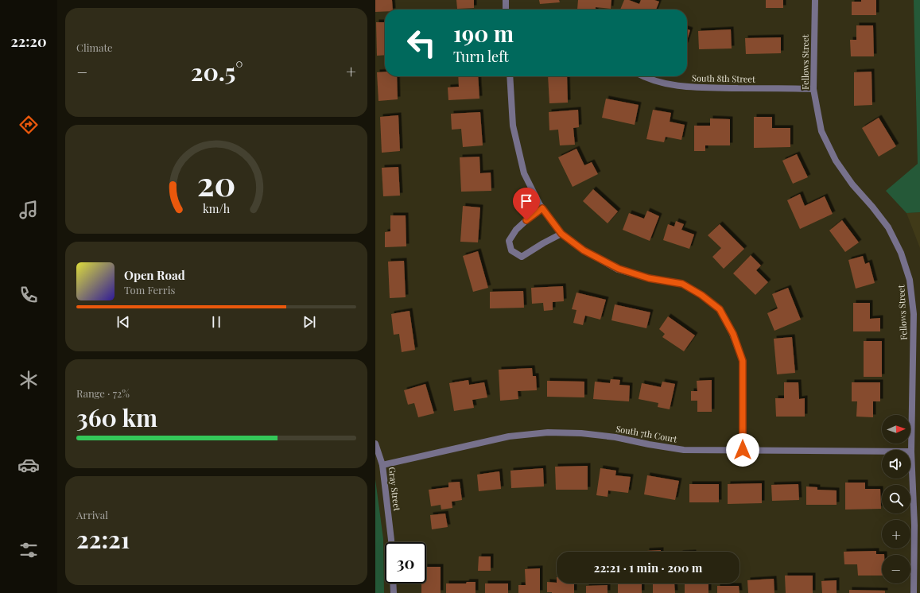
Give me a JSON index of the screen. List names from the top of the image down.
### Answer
{
  "streets": {
    "street": [
      "Fellows Street",
      "South 8th Street",
      "South 7th Court",
      "Gray Street"
    ]
  },
  "crossings": [
    ["Fellows Street", "South 8th Street"],
    ["Fellows Street", "South 7th Court"],
    ["South 7th Court", "Gray Street"]
  ],
  "north": "right",
  "page": {
    "tabs": "22:20",
    "tile": [
      "Climate",
      ["Range · 72%", "360 km"],
      ["Arrival", "22:21"]
    ],
    "turn": ["190 m", "Turn left"],
    "heat": ["−", "20.5°", "+"],
    "song": ["Open Road", "Tom Ferris"],
    "map_buttons": ["+", "−"],
    "limit": "30",
    "trip": "22:21 · 1 min · 200 m",
    "gauge": ["20", "km/h"]
  }
}
